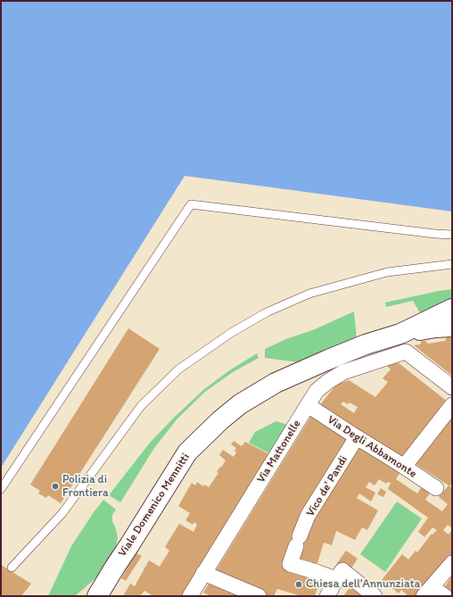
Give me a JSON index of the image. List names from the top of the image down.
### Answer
{
  "streets": {
    "street": [
      "Via Degli Abbamonte",
      "Via Mattonelle",
      "Vico de' Pandi",
      "Viale Domenico Mennitti"
    ]
  },
  "crossings": [
    ["Via Degli Abbamonte", "Via Mattonelle"],
    ["Via Degli Abbamonte", "Vico de' Pandi"],
    ["Via Mattonelle", "Viale Domenico Mennitti"]
  ],
  "places": ["Polizia di Frontiera", "Chiesa dell'Annunziata"]
}
